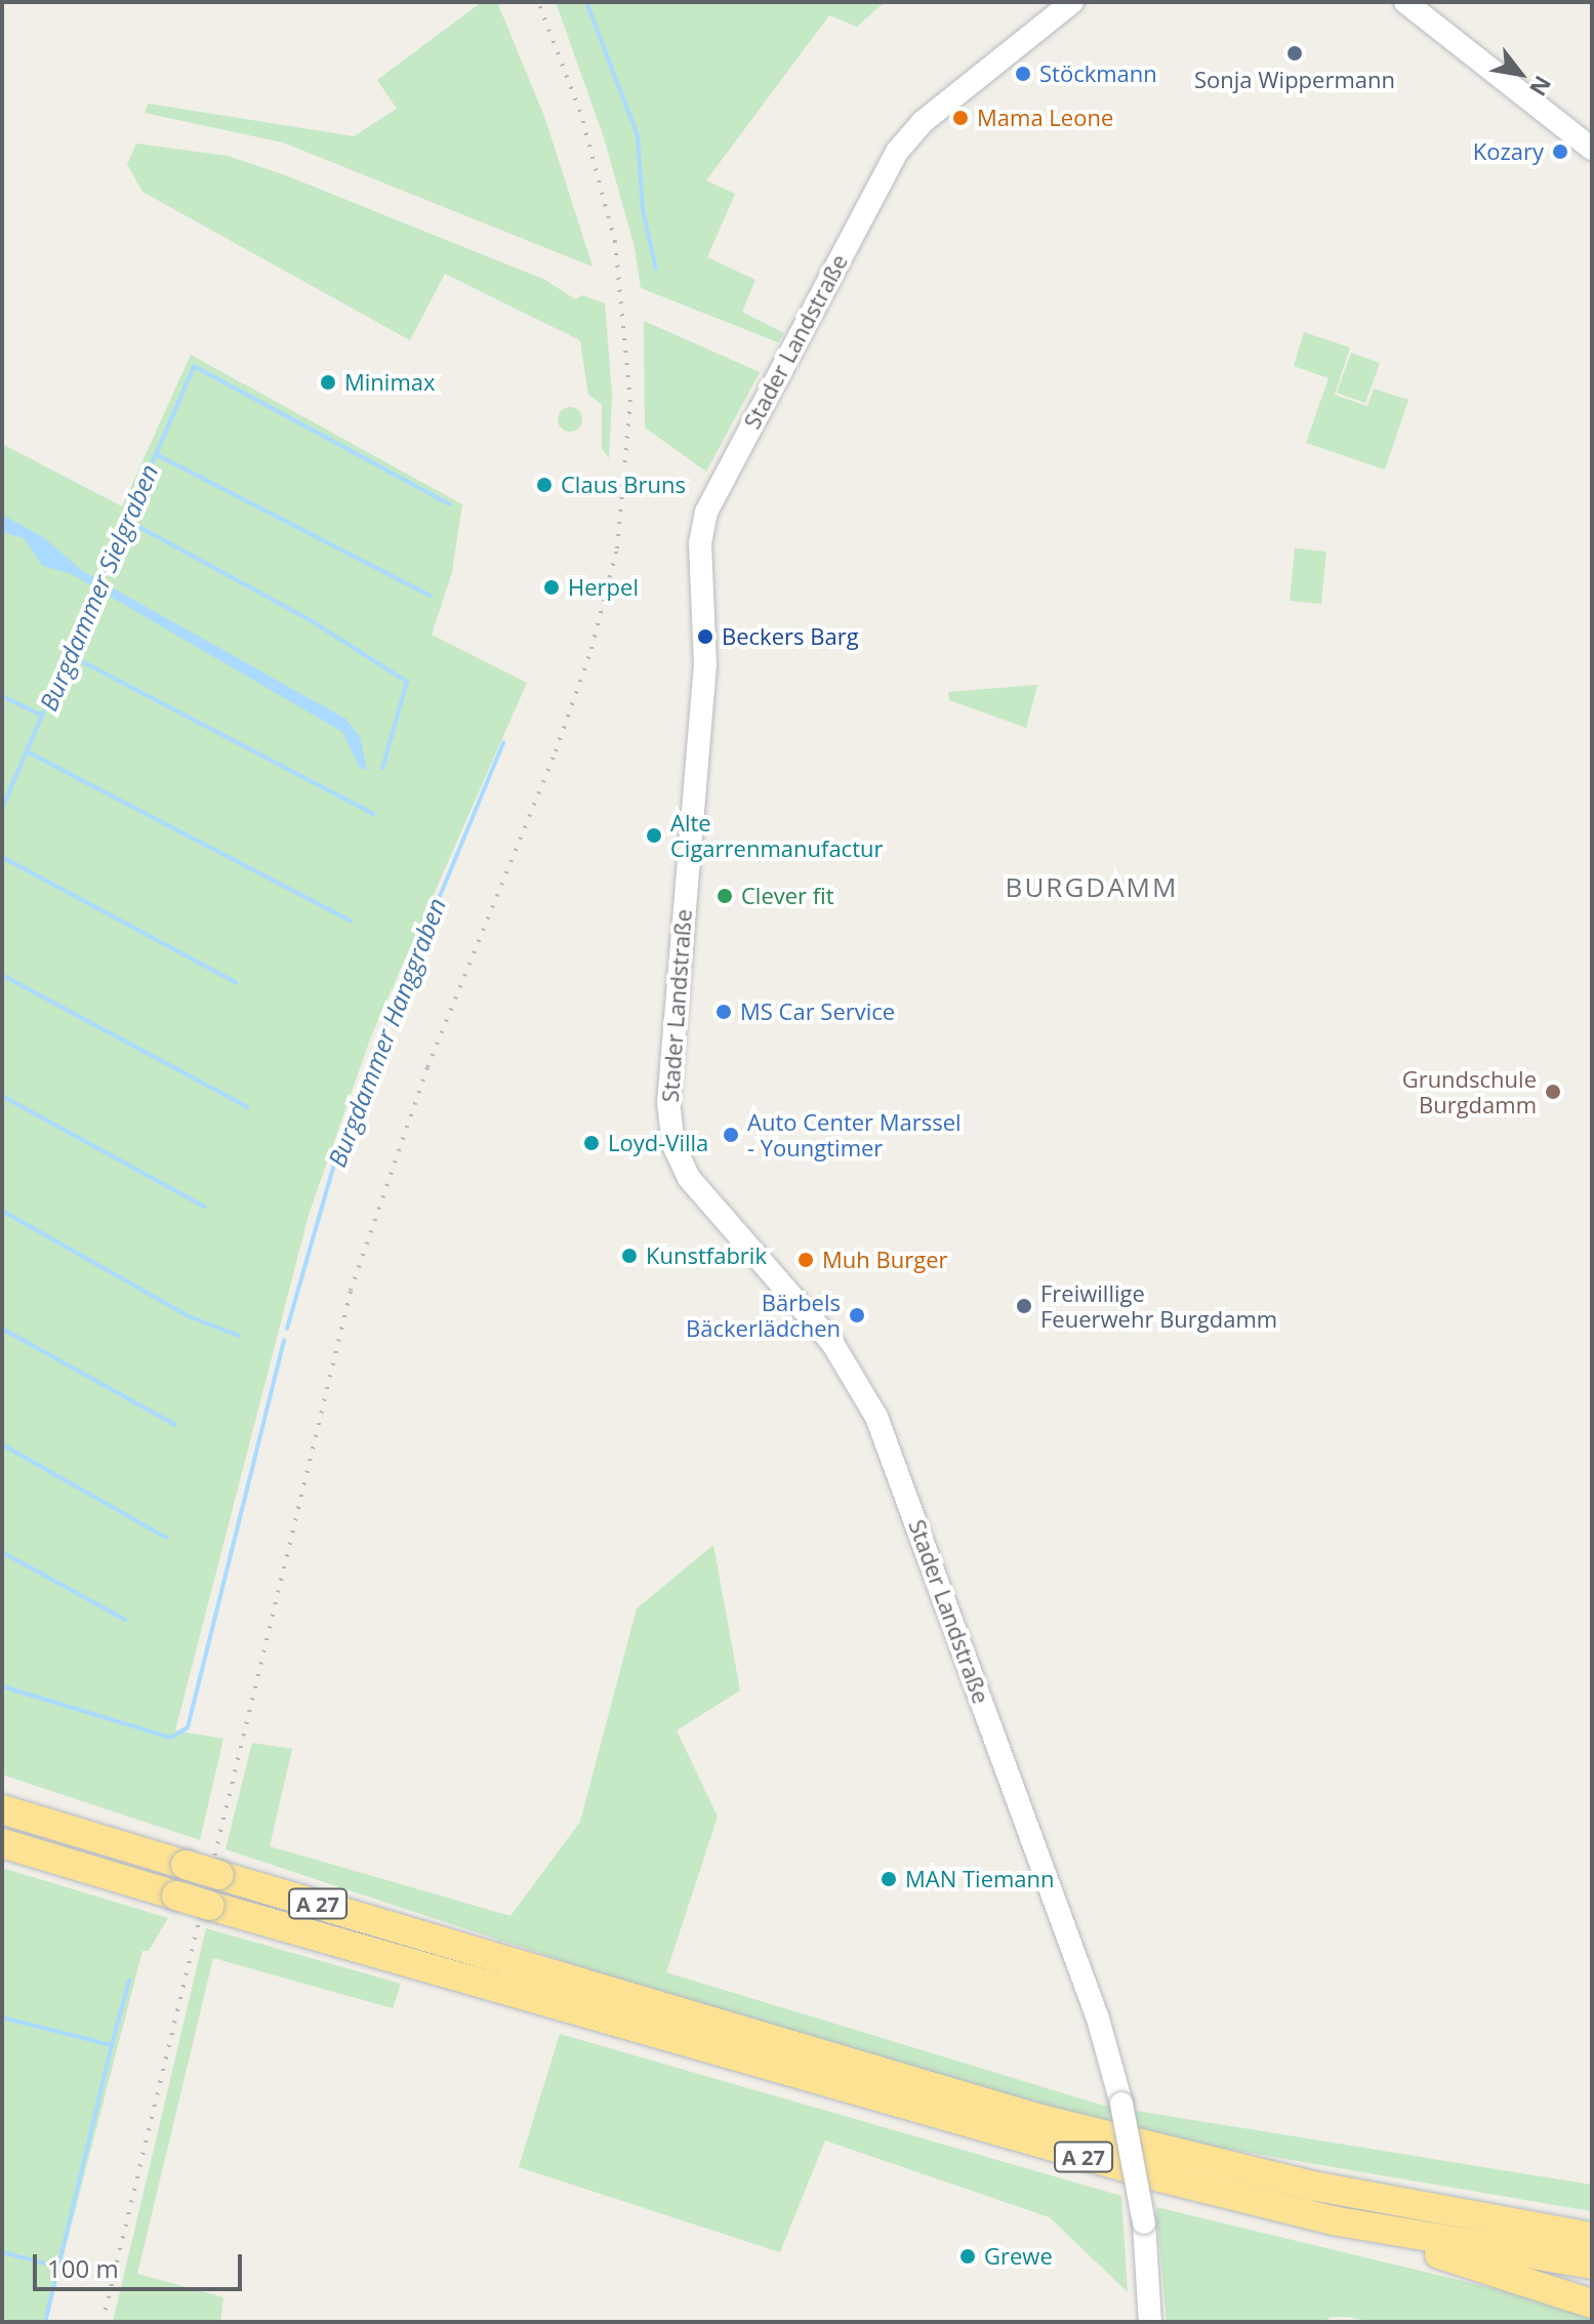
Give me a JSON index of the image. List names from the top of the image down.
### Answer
{
  "streets": {
    "highway": ["A 27"],
    "street": ["Stader Landstraße"]
  },
  "districts": ["BURGDAMM"],
  "water": ["Burgdammer Sielgraben", "Burgdammer Hanggraben"],
  "places": [
    "Sonja Wippermann",
    "Stöckmann",
    "Mama Leone",
    "Kozary",
    "Minimax",
    "Claus Bruns",
    "Herpel",
    "Beckers Barg",
    "Alte Cigarrenmanufactur",
    "Clever fit",
    "MS Car Service",
    "Grundschule Burgdamm",
    "Auto Center Marssel - Youngtimer",
    "Loyd-Villa",
    "Kunstfabrik",
    "Muh Burger",
    "Freiwillige Feuerwehr Burgdamm",
    "Bärbels Bäckerlädchen",
    "MAN Tiemann",
    "Grewe"
  ],
  "scale_bar": "100 m",
  "north": "bottom right"
}
